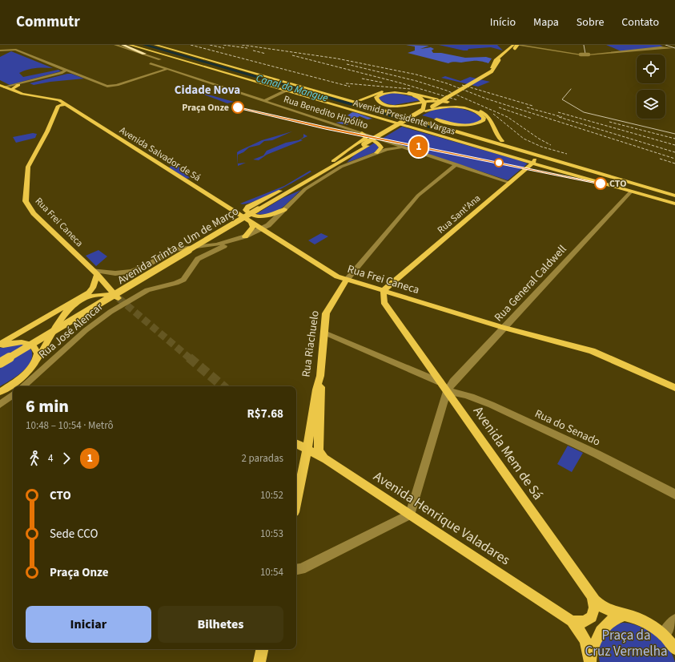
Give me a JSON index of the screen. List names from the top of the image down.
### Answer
{
  "streets": {
    "main road": [
      "Avenida Presidente Vargas",
      "Avenida Salvador de Sá",
      "Rua Sant'Ana",
      "Rua Frei Caneca",
      "Avenida Trinta e Um de Março",
      "Rua Riachuelo",
      "Avenida Mem de Sá",
      "Avenida Henrique Valadares"
    ],
    "street": [
      "Rua Benedito Hipólito",
      "Rua General Caldwell",
      "Rua José Alencar",
      "Rua do Senado"
    ]
  },
  "crossings": [
    ["Rua Benedito Hipólito", "Rua Sant'Ana"],
    ["Avenida Presidente Vargas", "Rua Sant'Ana"],
    ["Avenida Presidente Vargas", "Rua General Caldwell"],
    ["Avenida Salvador de Sá", "Rua Frei Caneca"],
    ["Rua Sant'Ana", "Rua Frei Caneca"],
    ["Rua Sant'Ana", "Avenida Mem de Sá"],
    ["Rua Frei Caneca", "Rua General Caldwell"],
    ["Rua Frei Caneca", "Rua Riachuelo"],
    ["Rua Frei Caneca", "Avenida Mem de Sá"],
    ["Rua General Caldwell", "Rua do Senado"],
    ["Rua General Caldwell", "Avenida Mem de Sá"],
    ["Rua General Caldwell", "Avenida Henrique Valadares"],
    ["Rua Riachuelo", "Rua do Senado"],
    ["Rua Riachuelo", "Avenida Henrique Valadares"],
    ["Rua do Senado", "Avenida Mem de Sá"]
  ],
  "districts": ["Cidade Nova"],
  "water": ["Canal do Mangue"],
  "parks": ["Praça da Cruz Vermelha"],
  "places": ["Praça Onze", "CTO"],
  "lines": ["metro line 1"],
  "page": {
    "header": "Commutr",
    "nav": [
      "Início",
      "Mapa",
      "Sobre",
      "Contato"
    ],
    "on_map": "1",
    "heading": ["6 min", "10:48 – 10:54 · Metrô", "R$7.68"],
    "legs": ["4", "1", "2 paradas"],
    "list": [
      {
        "name": "CTO",
        "value": "10:52"
      },
      {
        "name": "Sede CCO",
        "value": "10:53"
      },
      {
        "name": "Praça Onze",
        "value": "10:54"
      }
    ],
    "buttons": ["Iniciar", "Bilhetes"]
  }
}
